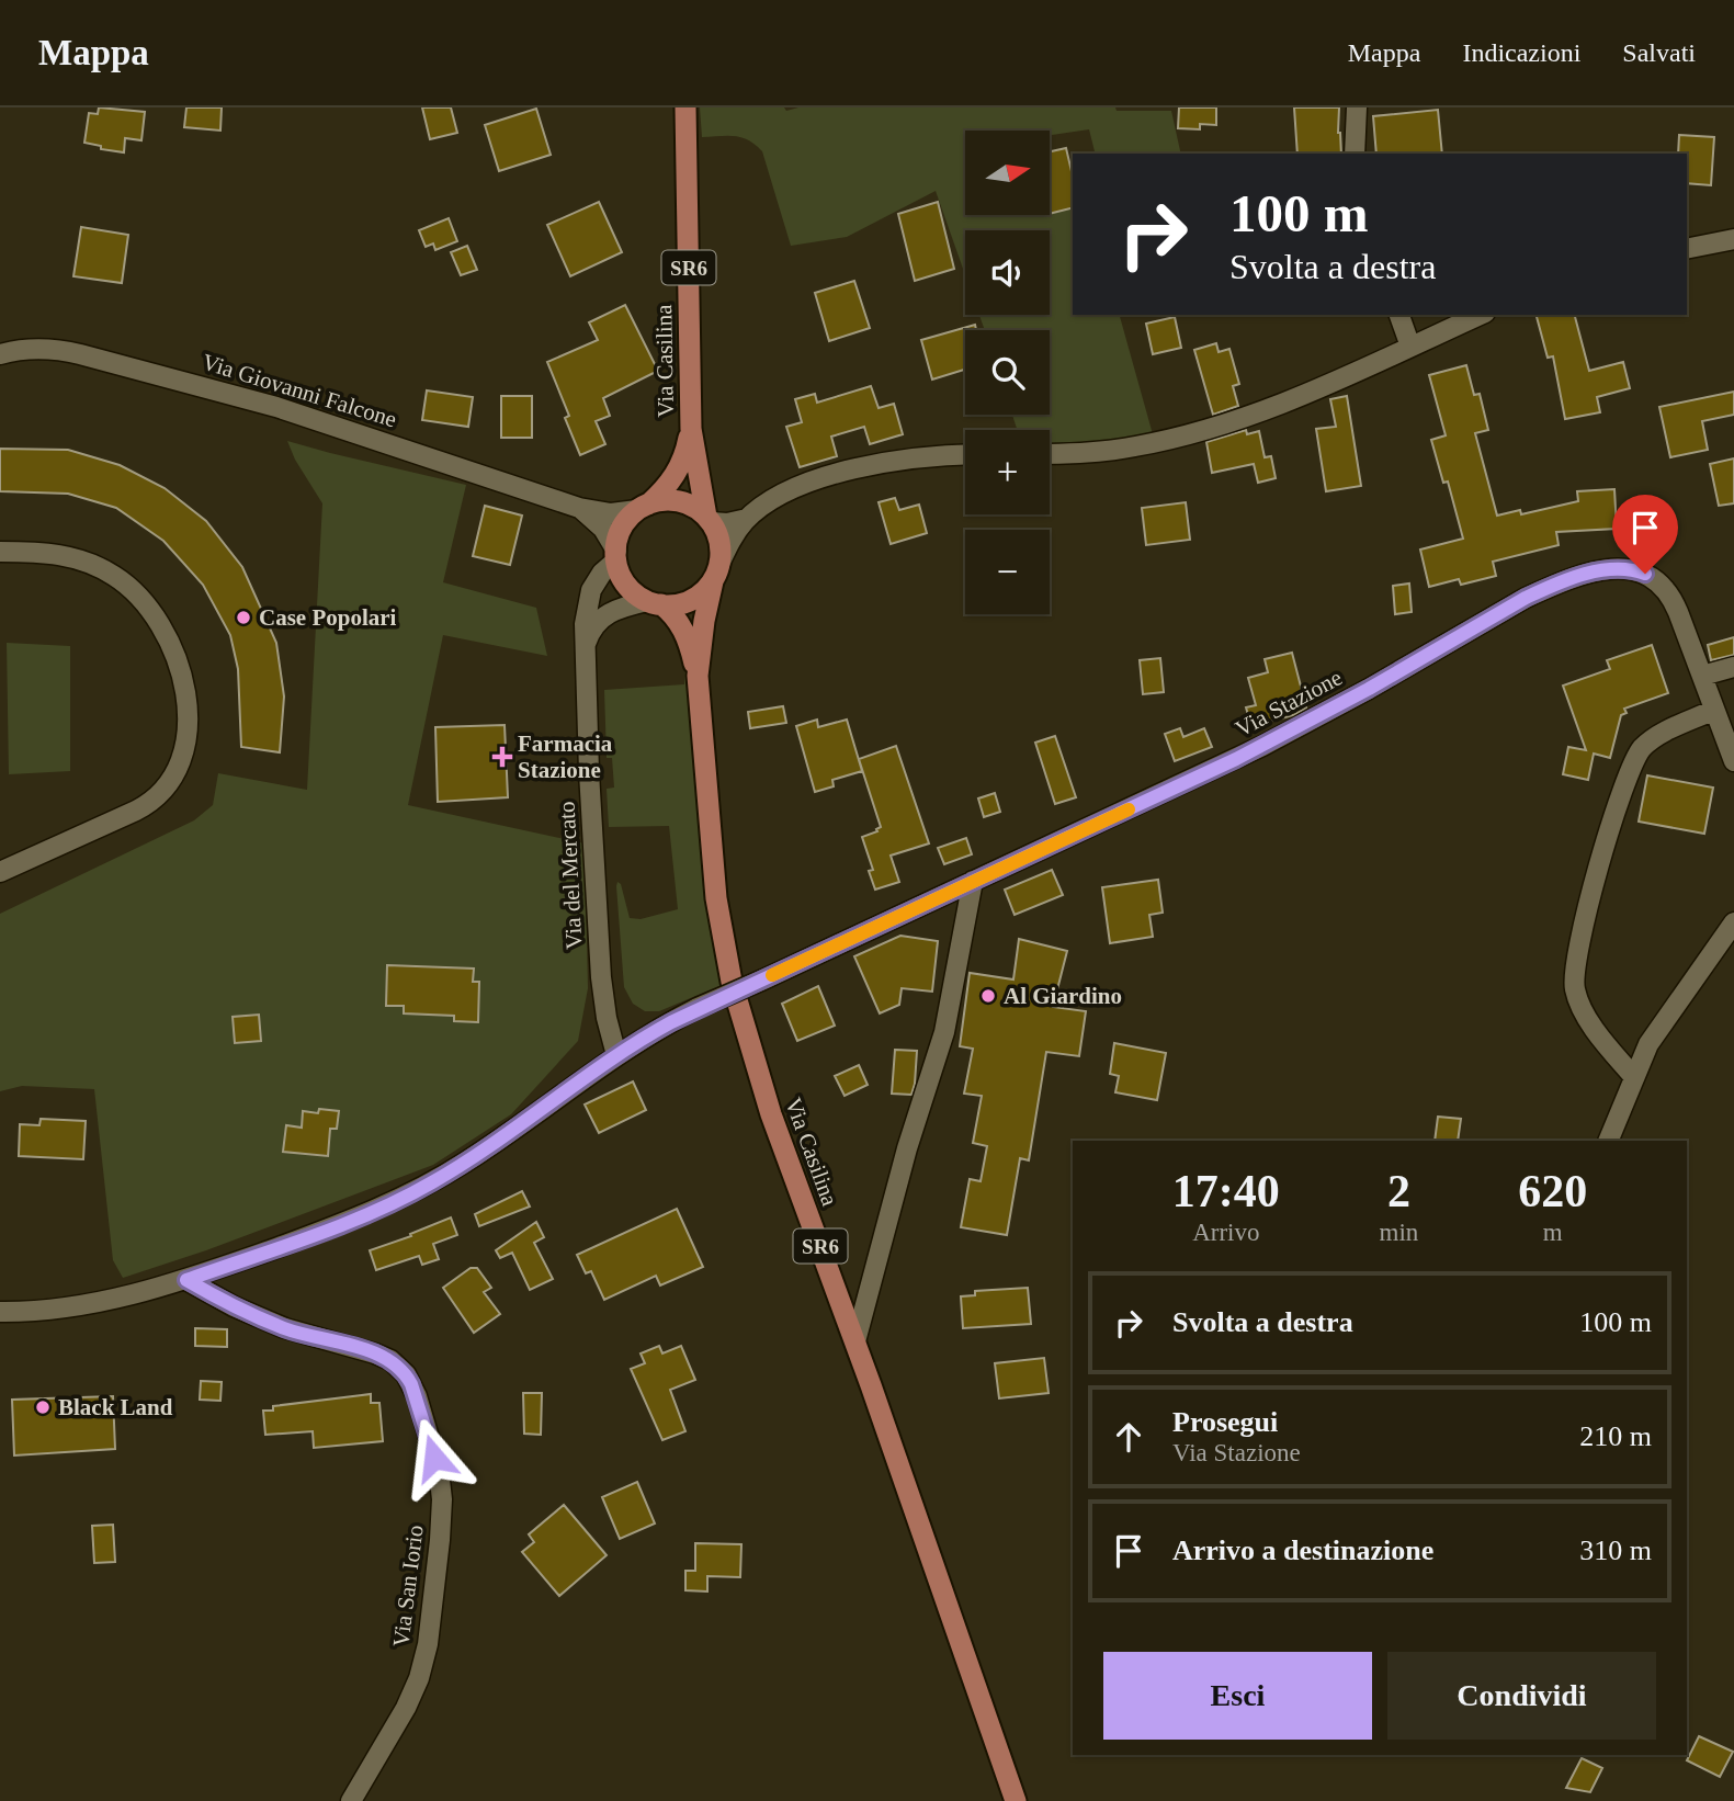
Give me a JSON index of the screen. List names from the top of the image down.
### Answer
{
  "streets": {
    "main road": ["SR6", "Via Casilina"],
    "street": [
      "Via Giovanni Falcone",
      "Via Stazione",
      "Via del Mercato",
      "Via San Iorio"
    ]
  },
  "crossings": [
    ["Via Casilina", "Via Giovanni Falcone"],
    ["Via Casilina", "Via del Mercato"],
    ["Via Giovanni Falcone", "Via del Mercato"],
    ["Via Stazione", "Via del Mercato"],
    ["Via Stazione", "Via San Iorio"]
  ],
  "places": {
    "other": ["Case Popolari", "Al Giardino", "Black Land"],
    "health": ["Farmacia Stazione"]
  },
  "north": "right",
  "page": {
    "header": "Mappa",
    "nav": ["Mappa", "Indicazioni", "Salvati"],
    "map_buttons": ["+", "−"],
    "turn": ["100 m", "Svolta a destra"],
    "eta": [
      "17:40",
      "Arrivo",
      "2",
      "min",
      "620",
      "m"
    ],
    "list": [
      {
        "name": "Svolta a destra",
        "value": "100 m"
      },
      {
        "name": "Prosegui",
        "note": "Via Stazione",
        "value": "210 m"
      },
      {
        "name": "Arrivo a destinazione",
        "value": "310 m"
      }
    ],
    "buttons": ["Esci", "Condividi"]
  }
}
